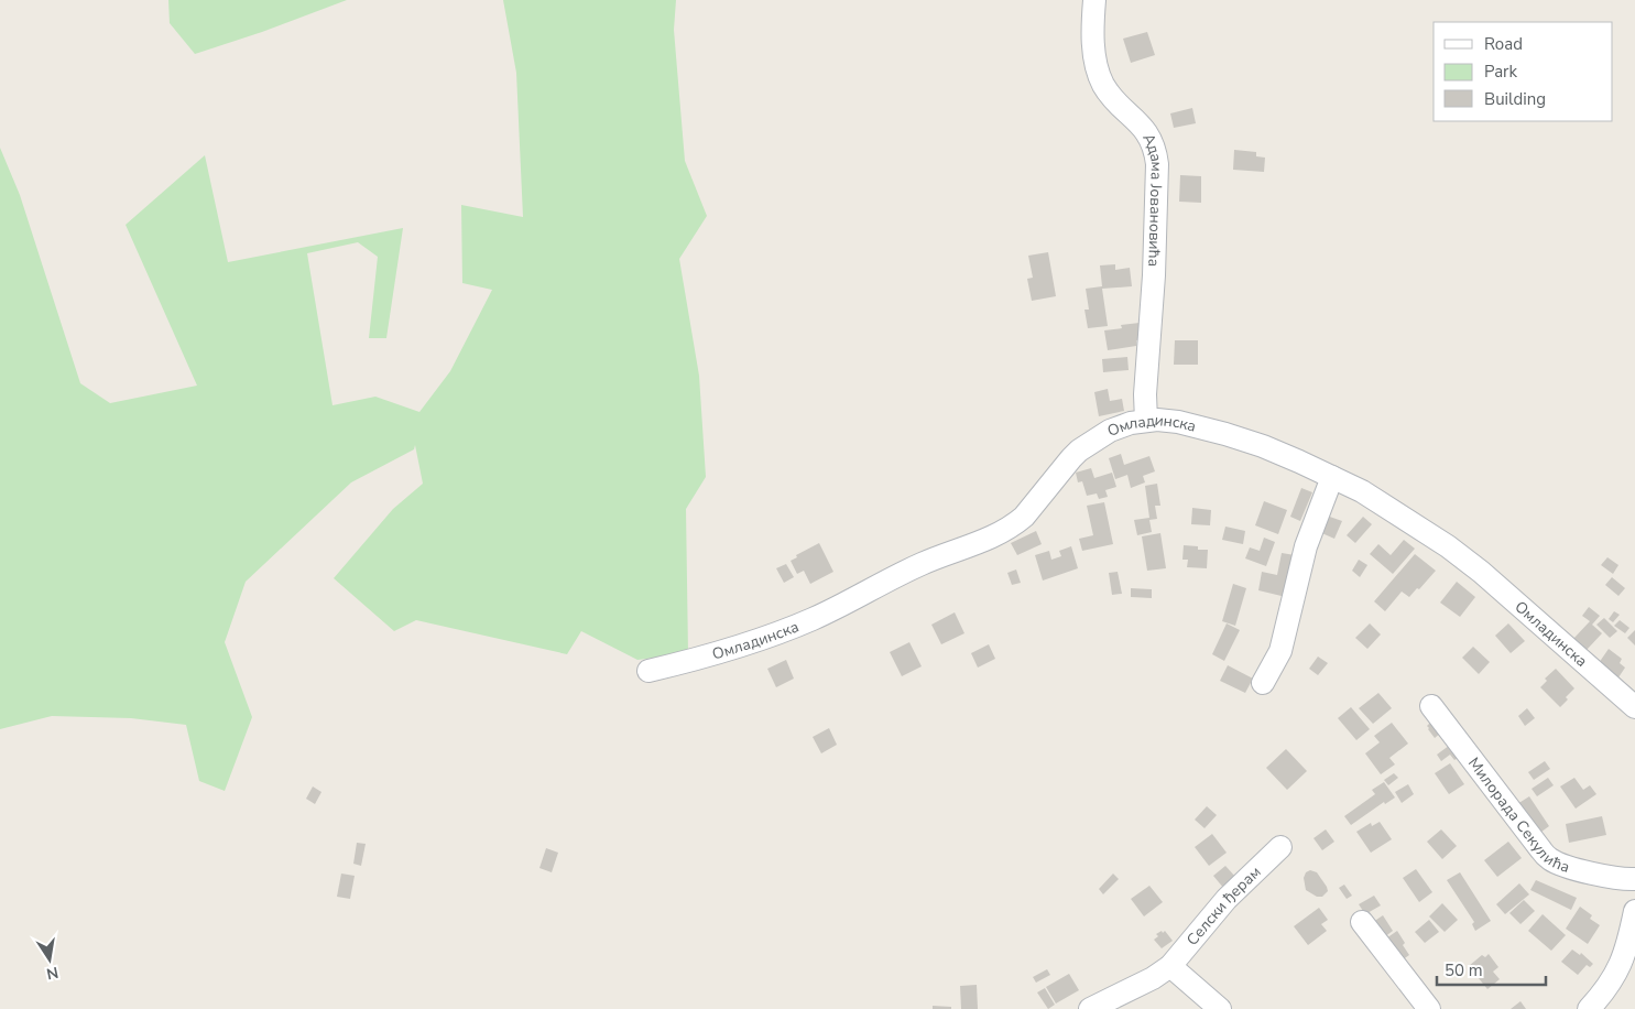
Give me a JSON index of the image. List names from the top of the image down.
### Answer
{
  "streets": {
    "street": [
      "Адама Јовановића",
      "Омладинска",
      "Милорада Секулића",
      "Селски ђерам"
    ]
  },
  "crossings": [
    ["Адама Јовановића", "Омладинска"]
  ],
  "legend": ["Road", "Park", "Building"],
  "scale_bar": "50 m",
  "north": "bottom"
}
